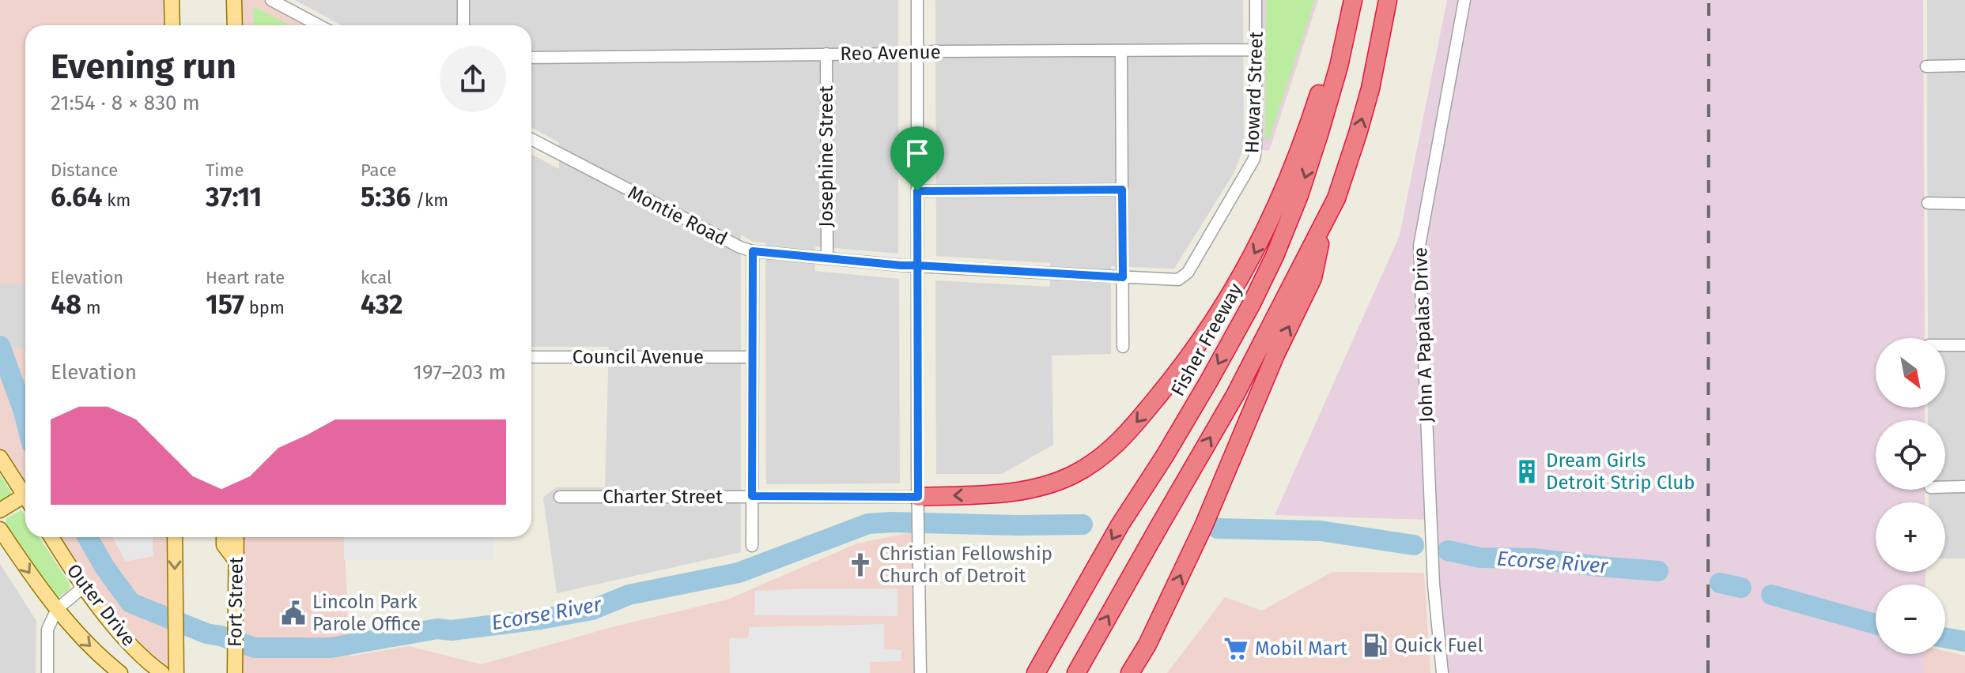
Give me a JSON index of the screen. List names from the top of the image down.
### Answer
{
  "streets": {
    "highway": ["Fisher Freeway"],
    "main road": ["Fort Street", "Outer Drive"],
    "street": [
      "Reo Avenue",
      "Howard Street",
      "Josephine Street",
      "Montie Road",
      "John A Papalas Drive",
      "Council Avenue",
      "Charter Street"
    ]
  },
  "crossings": [
    ["Reo Avenue", "Howard Street"],
    ["Reo Avenue", "Josephine Street"],
    ["Howard Street", "Montie Road"],
    ["Josephine Street", "Montie Road"]
  ],
  "water": ["Ecorse River"],
  "places": {
    "building": ["Dream Girls Detroit Strip Club"],
    "church": ["Christian Fellowship Church of Detroit"],
    "public building": ["Lincoln Park Parole Office"],
    "fuel station": ["Quick Fuel"],
    "supermarket": ["Mobil Mart"]
  },
  "north": "bottom right",
  "page": {
    "heading": ["Evening run", "21:54 · 8 × 830 m"],
    "stats": [
      ["Distance", "6.64 km"],
      ["Time", "37:11"],
      ["Pace", "5:36 /km"],
      ["Elevation", "48 m"],
      ["Heart rate", "157 bpm"],
      ["kcal", "432"]
    ],
    "map_buttons": ["+", "−"],
    "chart": ["Elevation", "197–203 m"]
  }
}
